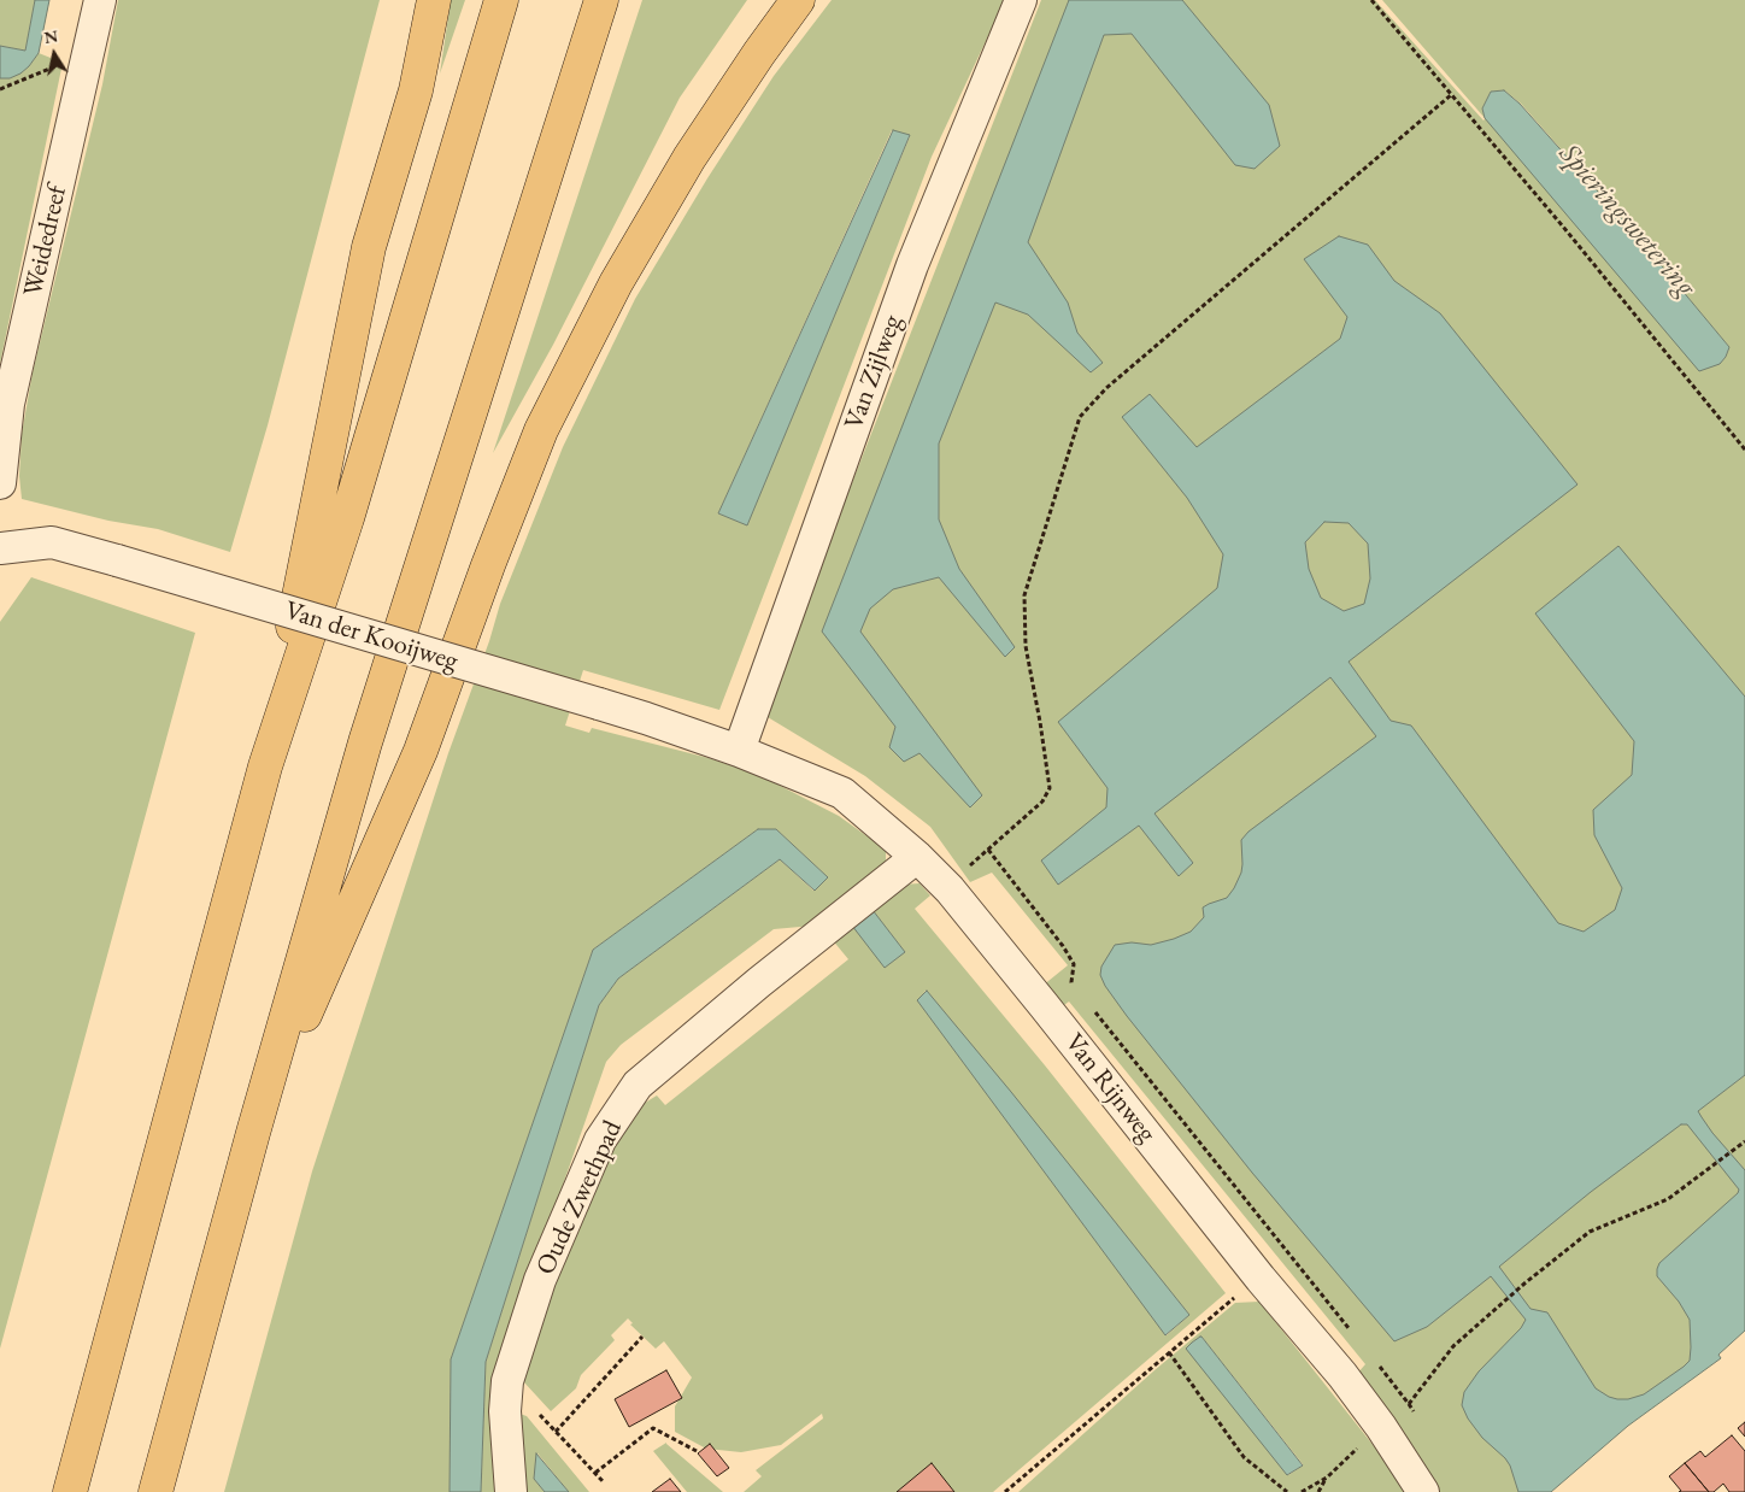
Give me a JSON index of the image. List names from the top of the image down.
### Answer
{
  "streets": {
    "street": [
      "Weidedreef",
      "Van Zijlweg",
      "Van der Kooijweg",
      "Van Rijnweg",
      "Oude Zwethpad"
    ]
  },
  "crossings": [
    ["Van Zijlweg", "Van der Kooijweg"],
    ["Van Zijlweg", "Van Rijnweg"],
    ["Van der Kooijweg", "Van Rijnweg"],
    ["Van Rijnweg", "Oude Zwethpad"]
  ],
  "water": ["Spieringswetering"],
  "north": "top"
}
